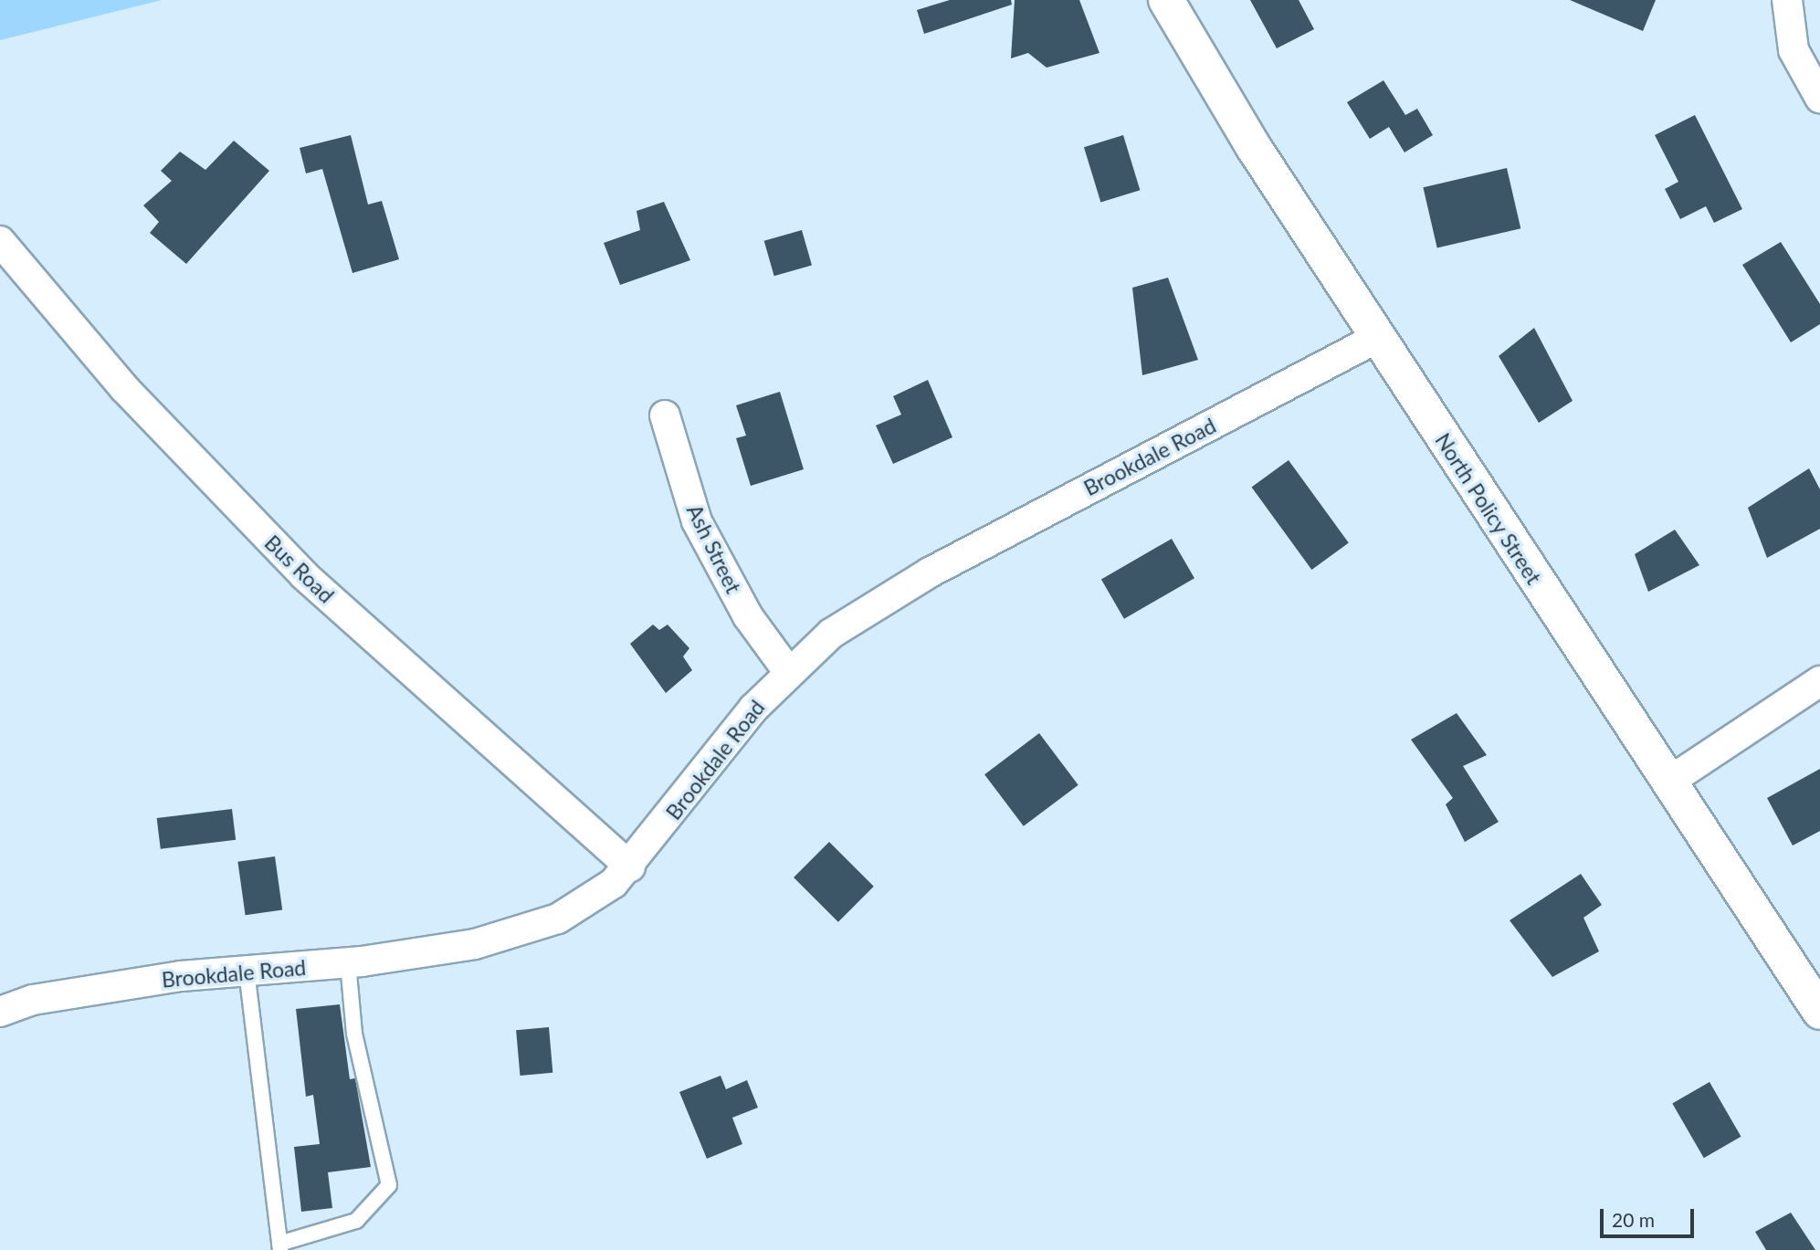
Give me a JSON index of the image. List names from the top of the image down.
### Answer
{
  "streets": {
    "street": [
      "Brookdale Road",
      "North Policy Street",
      "Ash Street",
      "Bus Road"
    ]
  },
  "crossings": [
    ["Brookdale Road", "North Policy Street"],
    ["Brookdale Road", "Ash Street"],
    ["Brookdale Road", "Bus Road"]
  ],
  "scale_bar": "20 m"
}
